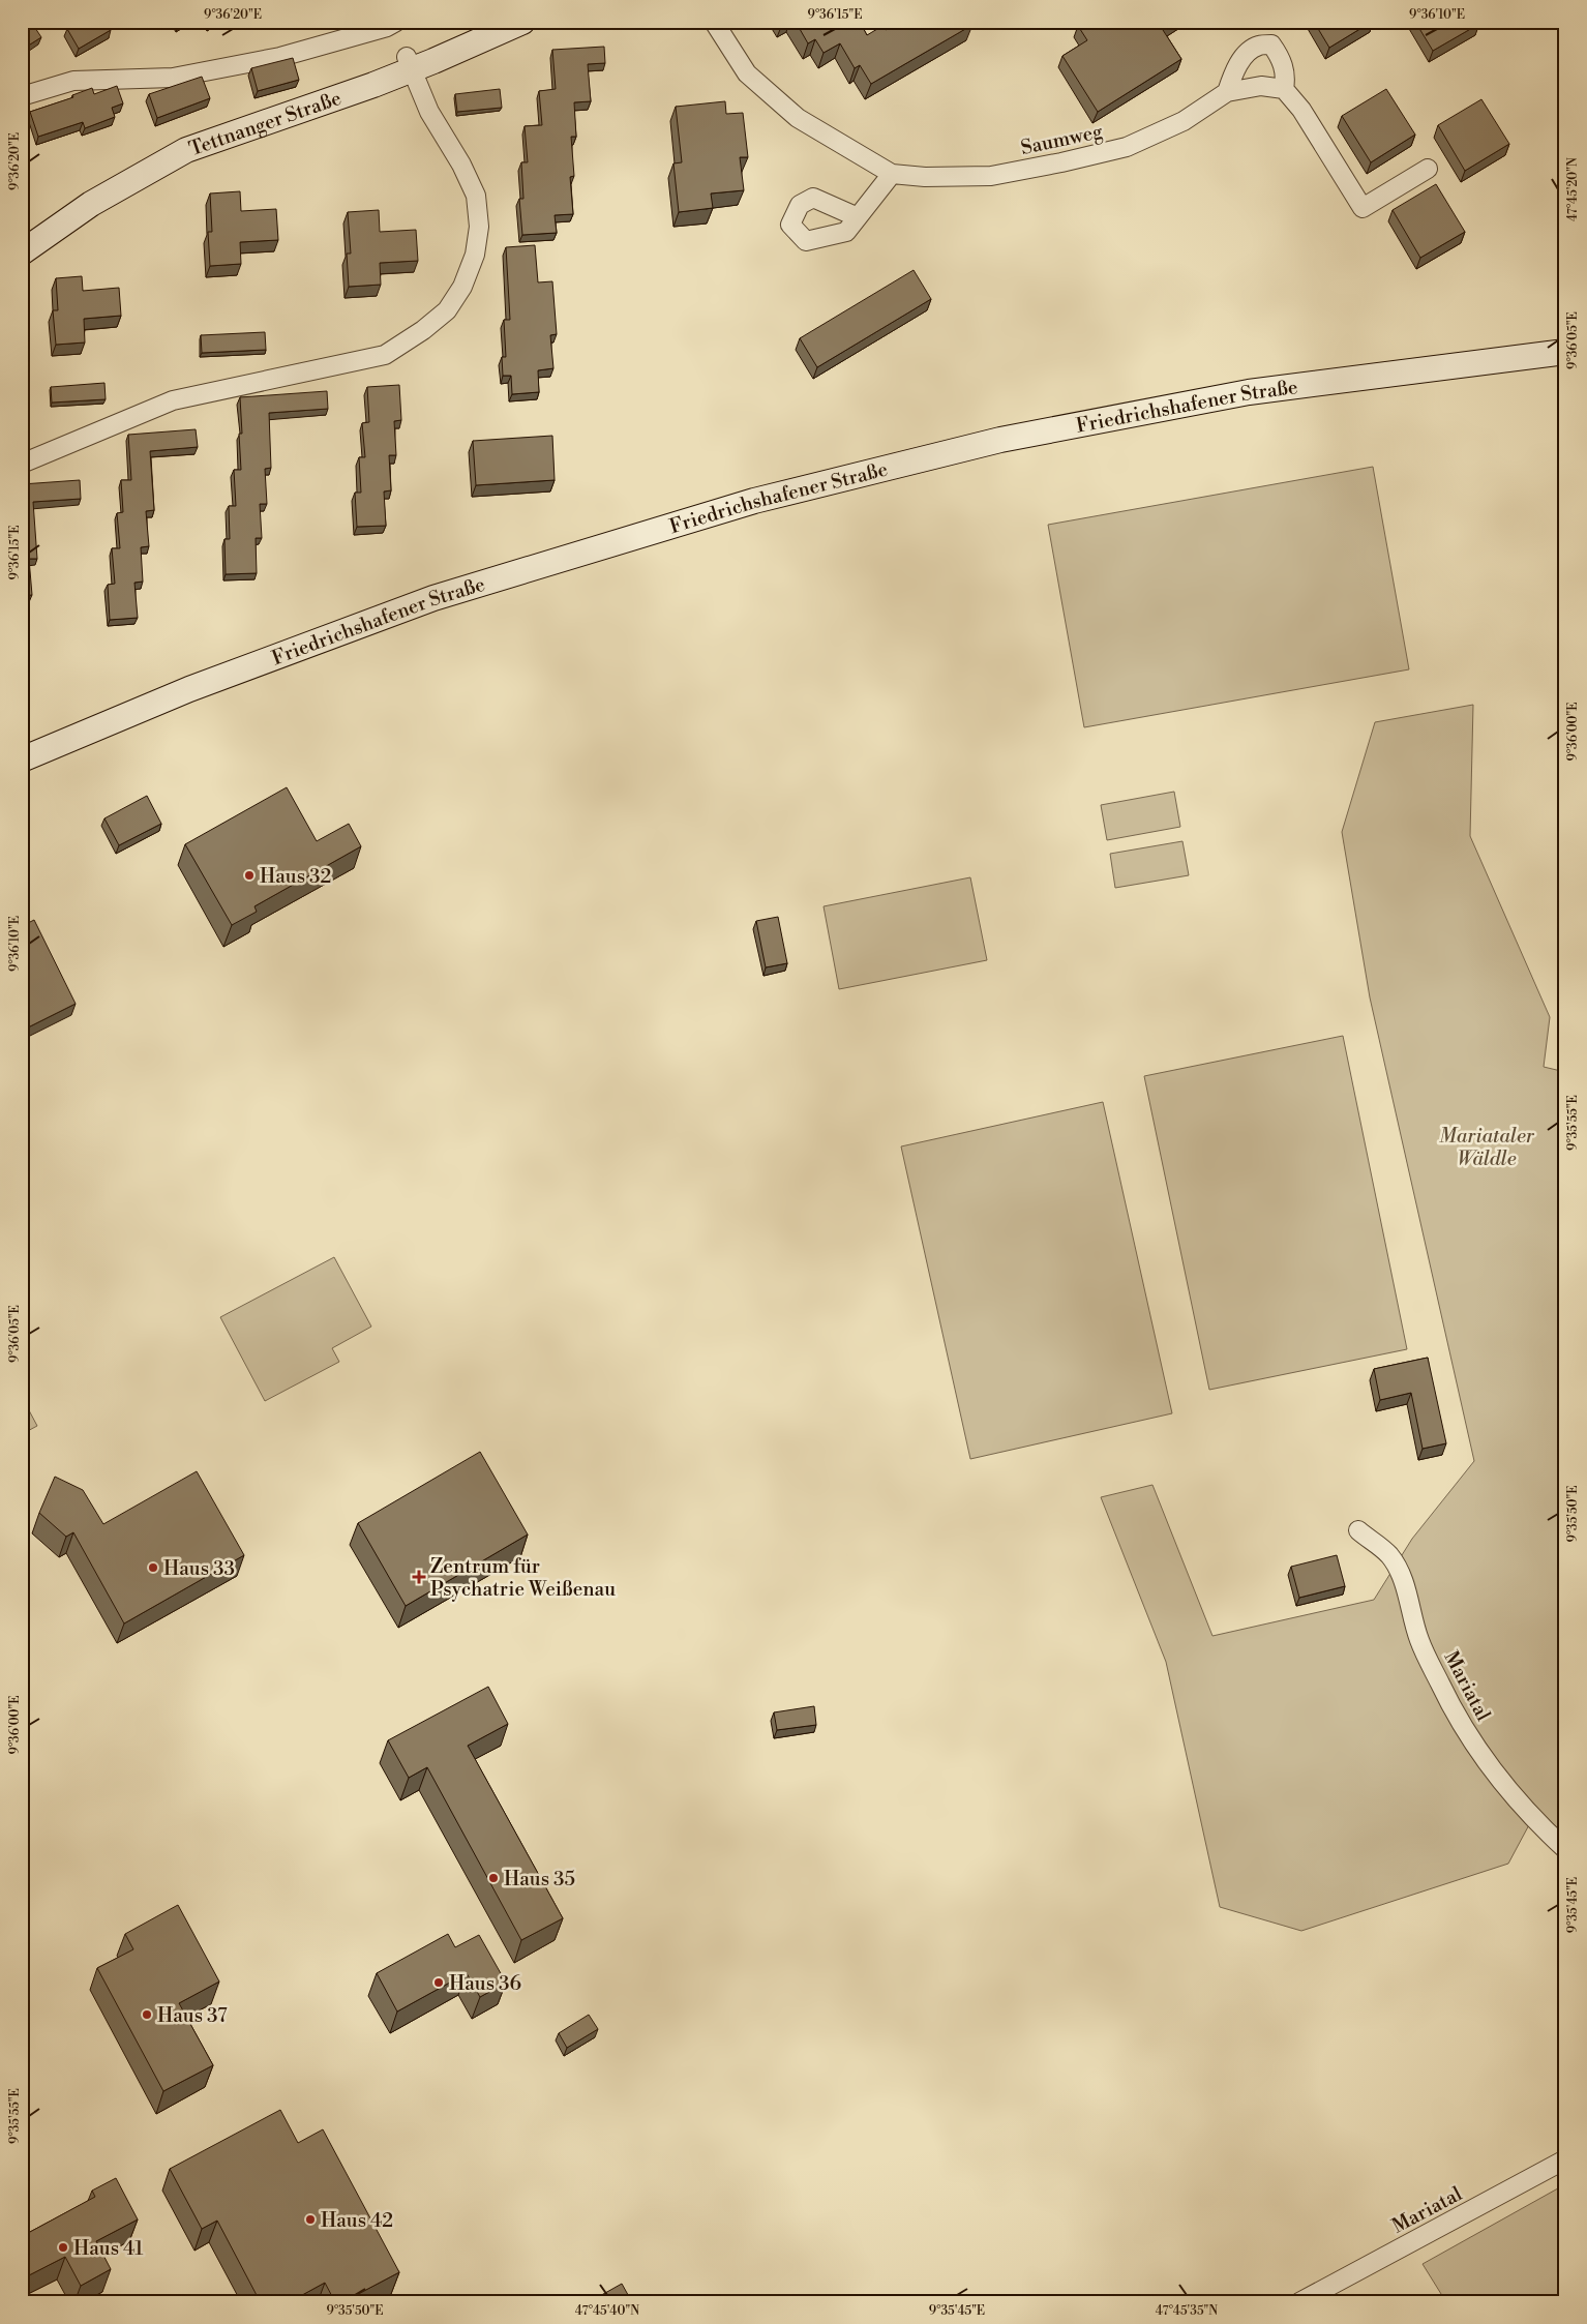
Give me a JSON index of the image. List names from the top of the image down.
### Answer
{
  "streets": {
    "main road": ["Tettnanger Straße", "Friedrichshafener Straße"],
    "street": ["Saumweg", "Mariatal"]
  },
  "parks": ["Mariataler Wäldle"],
  "places": {
    "other": [
      "Haus 32",
      "Haus 33",
      "Haus 35",
      "Haus 36",
      "Haus 37",
      "Haus 42",
      "Haus 41"
    ],
    "health": ["Zentrum für Psychatrie Weißenau"]
  },
  "coordinates": [
    "9°36'20\"E",
    "9°36'15\"E",
    "9°36'10\"E",
    "47°45'20\"N",
    "9°36'05\"E",
    "9°36'00\"E",
    "9°35'55\"E",
    "9°35'50\"E",
    "9°35'45\"E",
    "47°45'40\"N",
    "47°45'35\"N"
  ]
}
